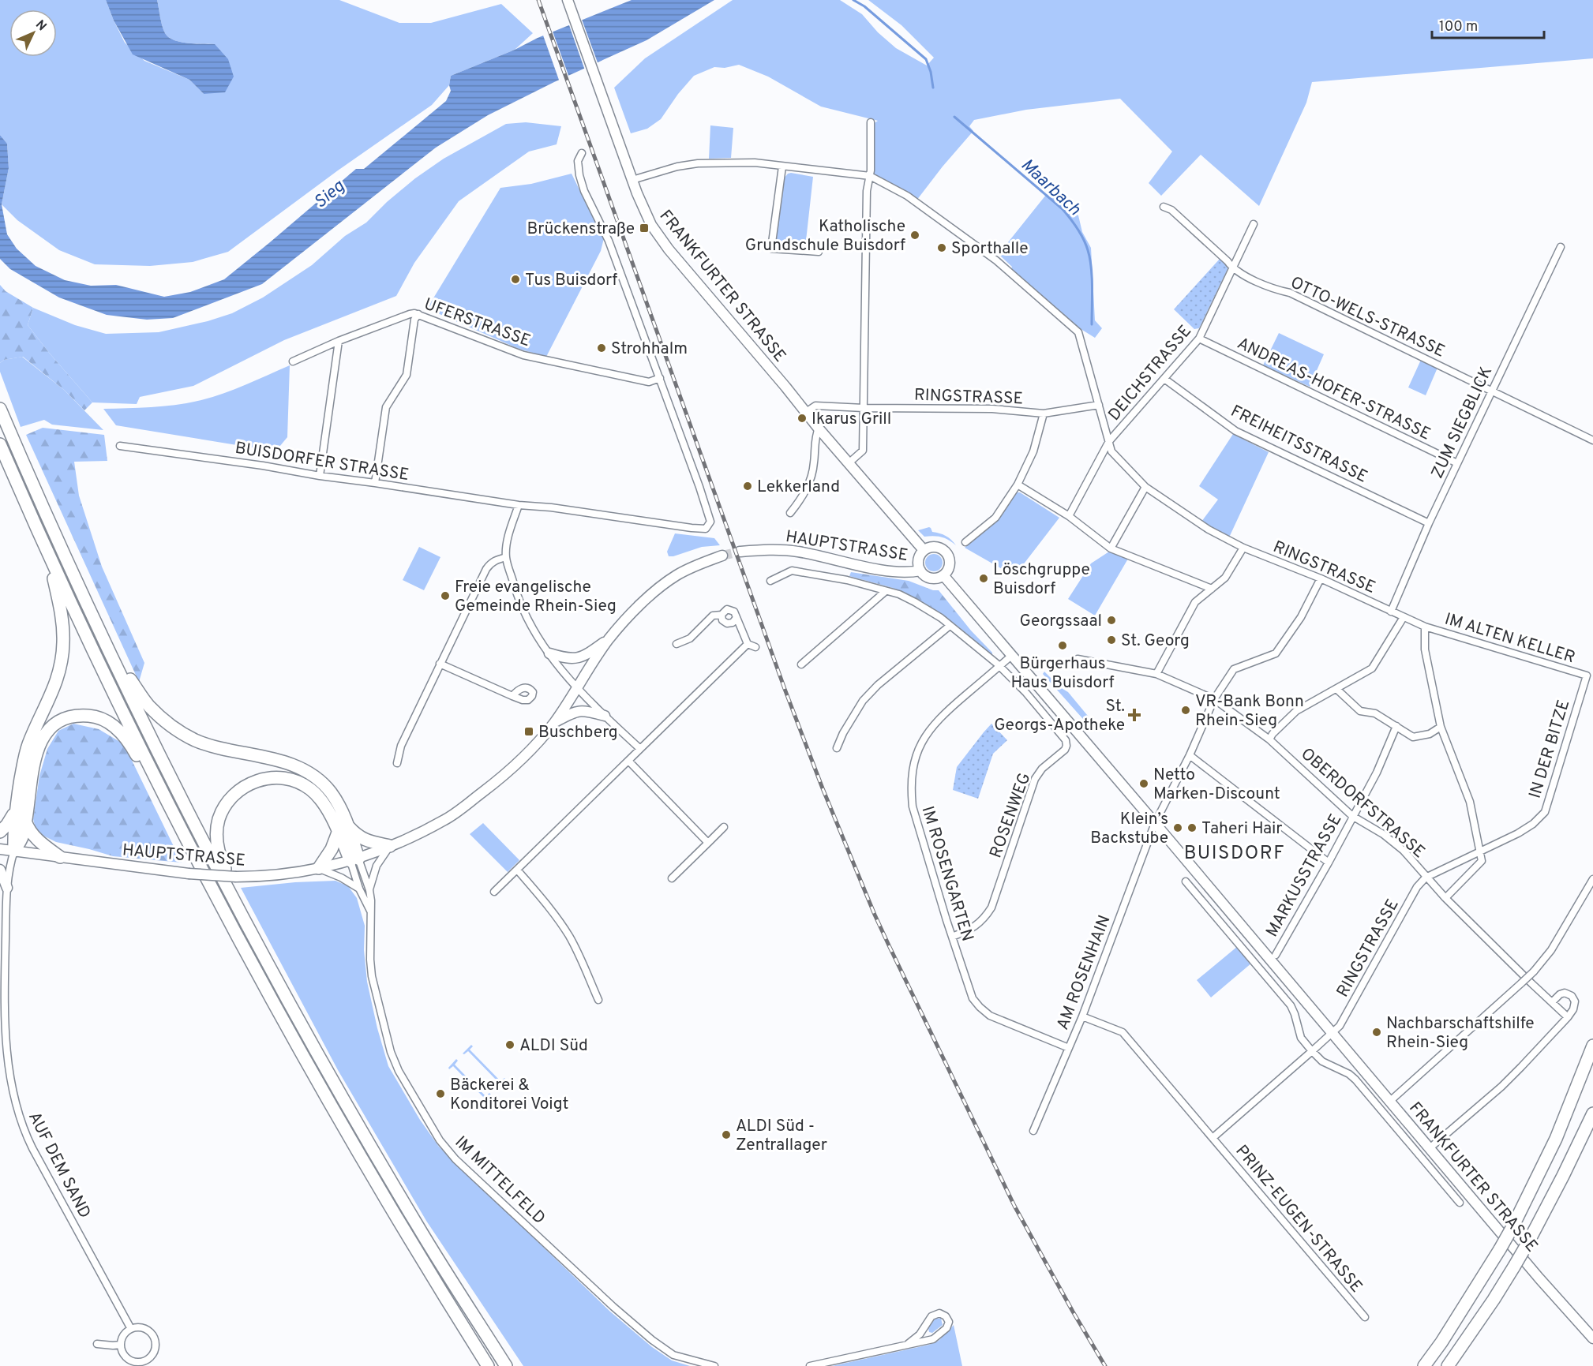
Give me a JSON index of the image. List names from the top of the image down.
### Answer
{
  "streets": {
    "main road": ["FRANKFURTER STRASSE", "HAUPTSTRASSE"],
    "street": [
      "OTTO-WELS-STRASSE",
      "UFERSTRASSE",
      "DEICHSTRASSE",
      "ANDREAS-HOFER-STRASSE",
      "RINGSTRASSE",
      "ZUM SIEGBLICK",
      "FREIHEITSSTRASSE",
      "BUISDORFER STRASSE",
      "IM ALTEN KELLER",
      "IN DER BITZE",
      "OBERDORFSTRASSE",
      "ROSENWEG",
      "IM ROSENGARTEN",
      "MARKUSSTRASSE",
      "AM ROSENHAIN",
      "AUF DEM SAND",
      "IM MITTELFELD",
      "PRINZ-EUGEN-STRASSE"
    ]
  },
  "crossings": [
    ["FRANKFURTER STRASSE", "RINGSTRASSE"],
    ["FRANKFURTER STRASSE", "HAUPTSTRASSE"],
    ["FRANKFURTER STRASSE", "IM ROSENGARTEN"],
    ["FRANKFURTER STRASSE", "AM ROSENHAIN"],
    ["FRANKFURTER STRASSE", "PRINZ-EUGEN-STRASSE"],
    ["OTTO-WELS-STRASSE", "DEICHSTRASSE"],
    ["OTTO-WELS-STRASSE", "ZUM SIEGBLICK"],
    ["UFERSTRASSE", "BUISDORFER STRASSE"],
    ["DEICHSTRASSE", "ANDREAS-HOFER-STRASSE"],
    ["DEICHSTRASSE", "RINGSTRASSE"],
    ["DEICHSTRASSE", "FREIHEITSSTRASSE"],
    ["ANDREAS-HOFER-STRASSE", "ZUM SIEGBLICK"],
    ["RINGSTRASSE", "ZUM SIEGBLICK"],
    ["RINGSTRASSE", "IM ALTEN KELLER"],
    ["RINGSTRASSE", "IN DER BITZE"],
    ["RINGSTRASSE", "OBERDORFSTRASSE"],
    ["RINGSTRASSE", "AM ROSENHAIN"],
    ["ZUM SIEGBLICK", "FREIHEITSSTRASSE"],
    ["HAUPTSTRASSE", "AUF DEM SAND"],
    ["HAUPTSTRASSE", "IM MITTELFELD"],
    ["IM ALTEN KELLER", "IN DER BITZE"],
    ["OBERDORFSTRASSE", "MARKUSSTRASSE"],
    ["OBERDORFSTRASSE", "AM ROSENHAIN"],
    ["ROSENWEG", "IM ROSENGARTEN"],
    ["IM ROSENGARTEN", "AM ROSENHAIN"],
    ["AM ROSENHAIN", "PRINZ-EUGEN-STRASSE"]
  ],
  "districts": ["BUISDORF"],
  "water": ["Maarbach", "Sieg"],
  "places": {
    "transit": ["Brückenstraße", "Buschberg"],
    "other": [
      "Katholische Grundschule Buisdorf",
      "Sporthalle",
      "Tus Buisdorf",
      "Strohhalm",
      "Ikarus Grill",
      "Lekkerland",
      "Löschgruppe Buisdorf",
      "Freie evangelische Gemeinde Rhein-Sieg",
      "Georgssaal",
      "St. Georg",
      "Bürgerhaus Haus Buisdorf",
      "VR-Bank Bonn Rhein-Sieg",
      "Netto Marken-Discount",
      "Klein’s Backstube",
      "Taheri Hair",
      "Nachbarschaftshilfe Rhein-Sieg",
      "ALDI Süd",
      "Bäckerei & Konditorei Voigt",
      "ALDI Süd - Zentrallager"
    ],
    "health": ["St. Georgs-Apotheke"]
  },
  "scale_bar": "100 m",
  "north": "top right"
}
